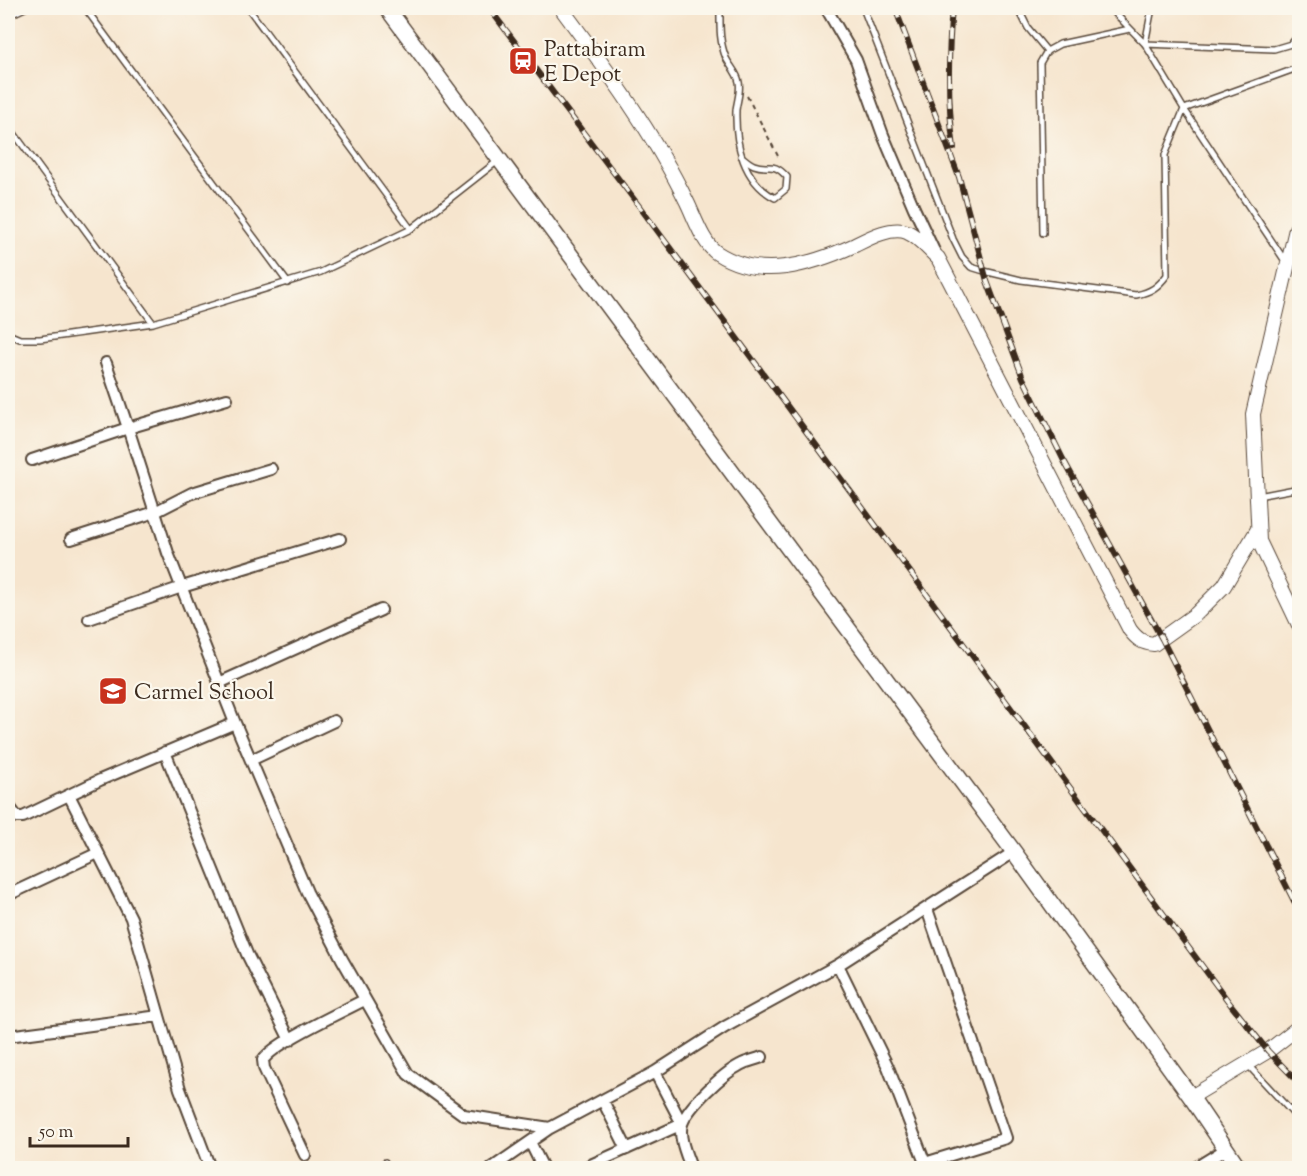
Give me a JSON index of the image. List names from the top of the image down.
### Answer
{
  "places": {
    "station": ["Pattabiram E Depot"],
    "school or university": ["Carmel School"]
  },
  "scale_bar": "50 m"
}
